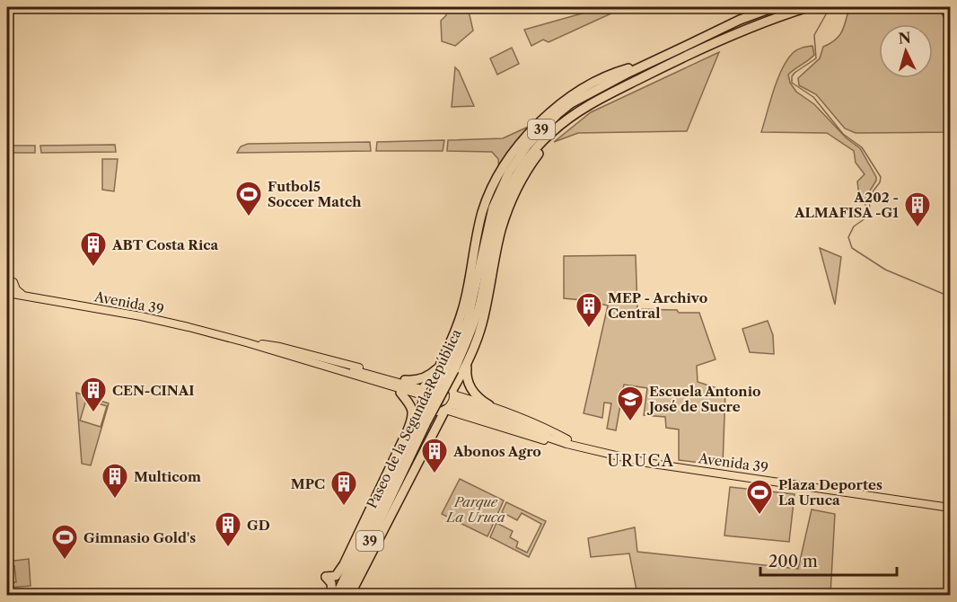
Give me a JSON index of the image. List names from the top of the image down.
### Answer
{
  "streets": {
    "highway": ["39", "Paseo de la Segunda República"],
    "main road": ["Avenida 39"]
  },
  "districts": ["URUCA"],
  "parks": ["Parque La Uruca"],
  "places": {
    "sports": ["Futbol5 Soccer Match", "Plaza Deportes La Uruca", "Gimnasio Gold's"],
    "building": [
      "A202 - ALMAFISA -G1",
      "ABT Costa Rica",
      "MEP - Archivo Central",
      "CEN-CINAI",
      "Abonos Agro",
      "Multicom",
      "MPC",
      "GD"
    ],
    "school or university": ["Escuela Antonio José de Sucre"]
  },
  "scale_bar": "200 m",
  "north": "top"
}
